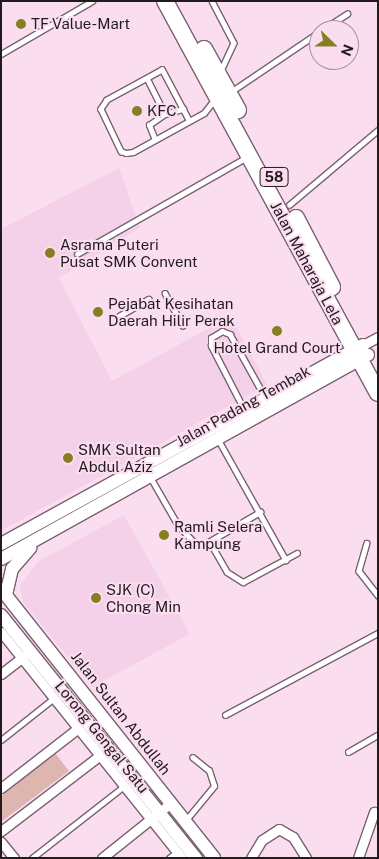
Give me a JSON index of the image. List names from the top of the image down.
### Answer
{
  "streets": {
    "highway": ["58", "Jalan Maharaja Lela"],
    "main road": ["Jalan Padang Tembak", "Jalan Sultan Abdullah"],
    "street": ["Lorong Gengal Satu"]
  },
  "crossings": [
    ["Jalan Maharaja Lela", "Jalan Padang Tembak"],
    ["Jalan Sultan Abdullah", "Lorong Gengal Satu"]
  ],
  "places": [
    "TF Value-Mart",
    "KFC",
    "Asrama Puteri Pusat SMK Convent",
    "Pejabat Kesihatan Daerah Hilir Perak",
    "Hotel Grand Court",
    "SMK Sultan Abdul Aziz",
    "Ramli Selera Kampung",
    "SJK (C) Chong Min"
  ],
  "north": "right"
}
